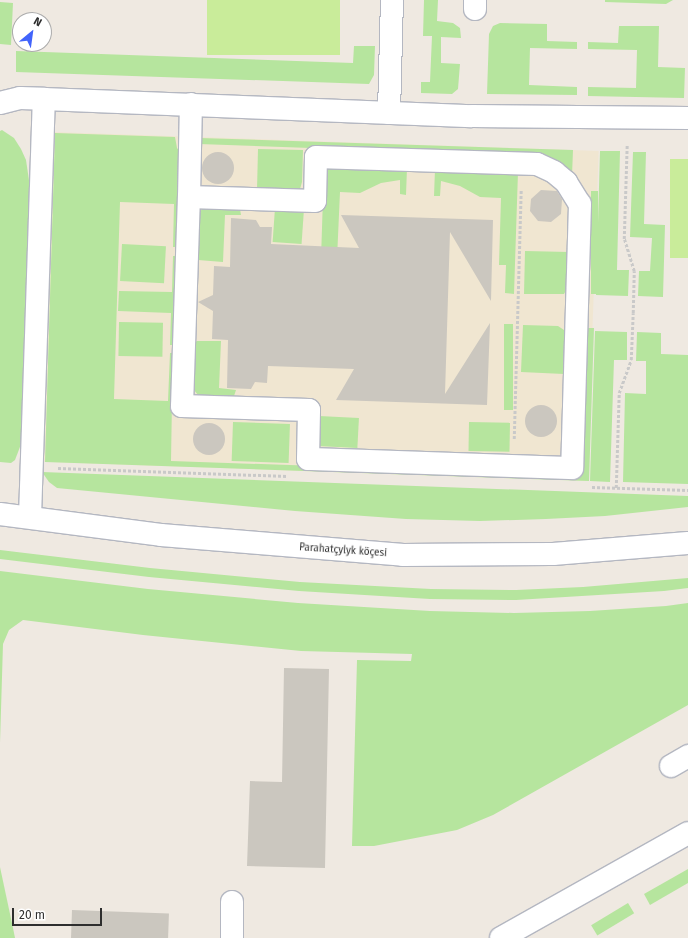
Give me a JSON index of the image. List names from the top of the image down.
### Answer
{
  "streets": {
    "street": ["Parahatçylyk köçesi"]
  },
  "scale_bar": "20 m",
  "north": "top right"
}
